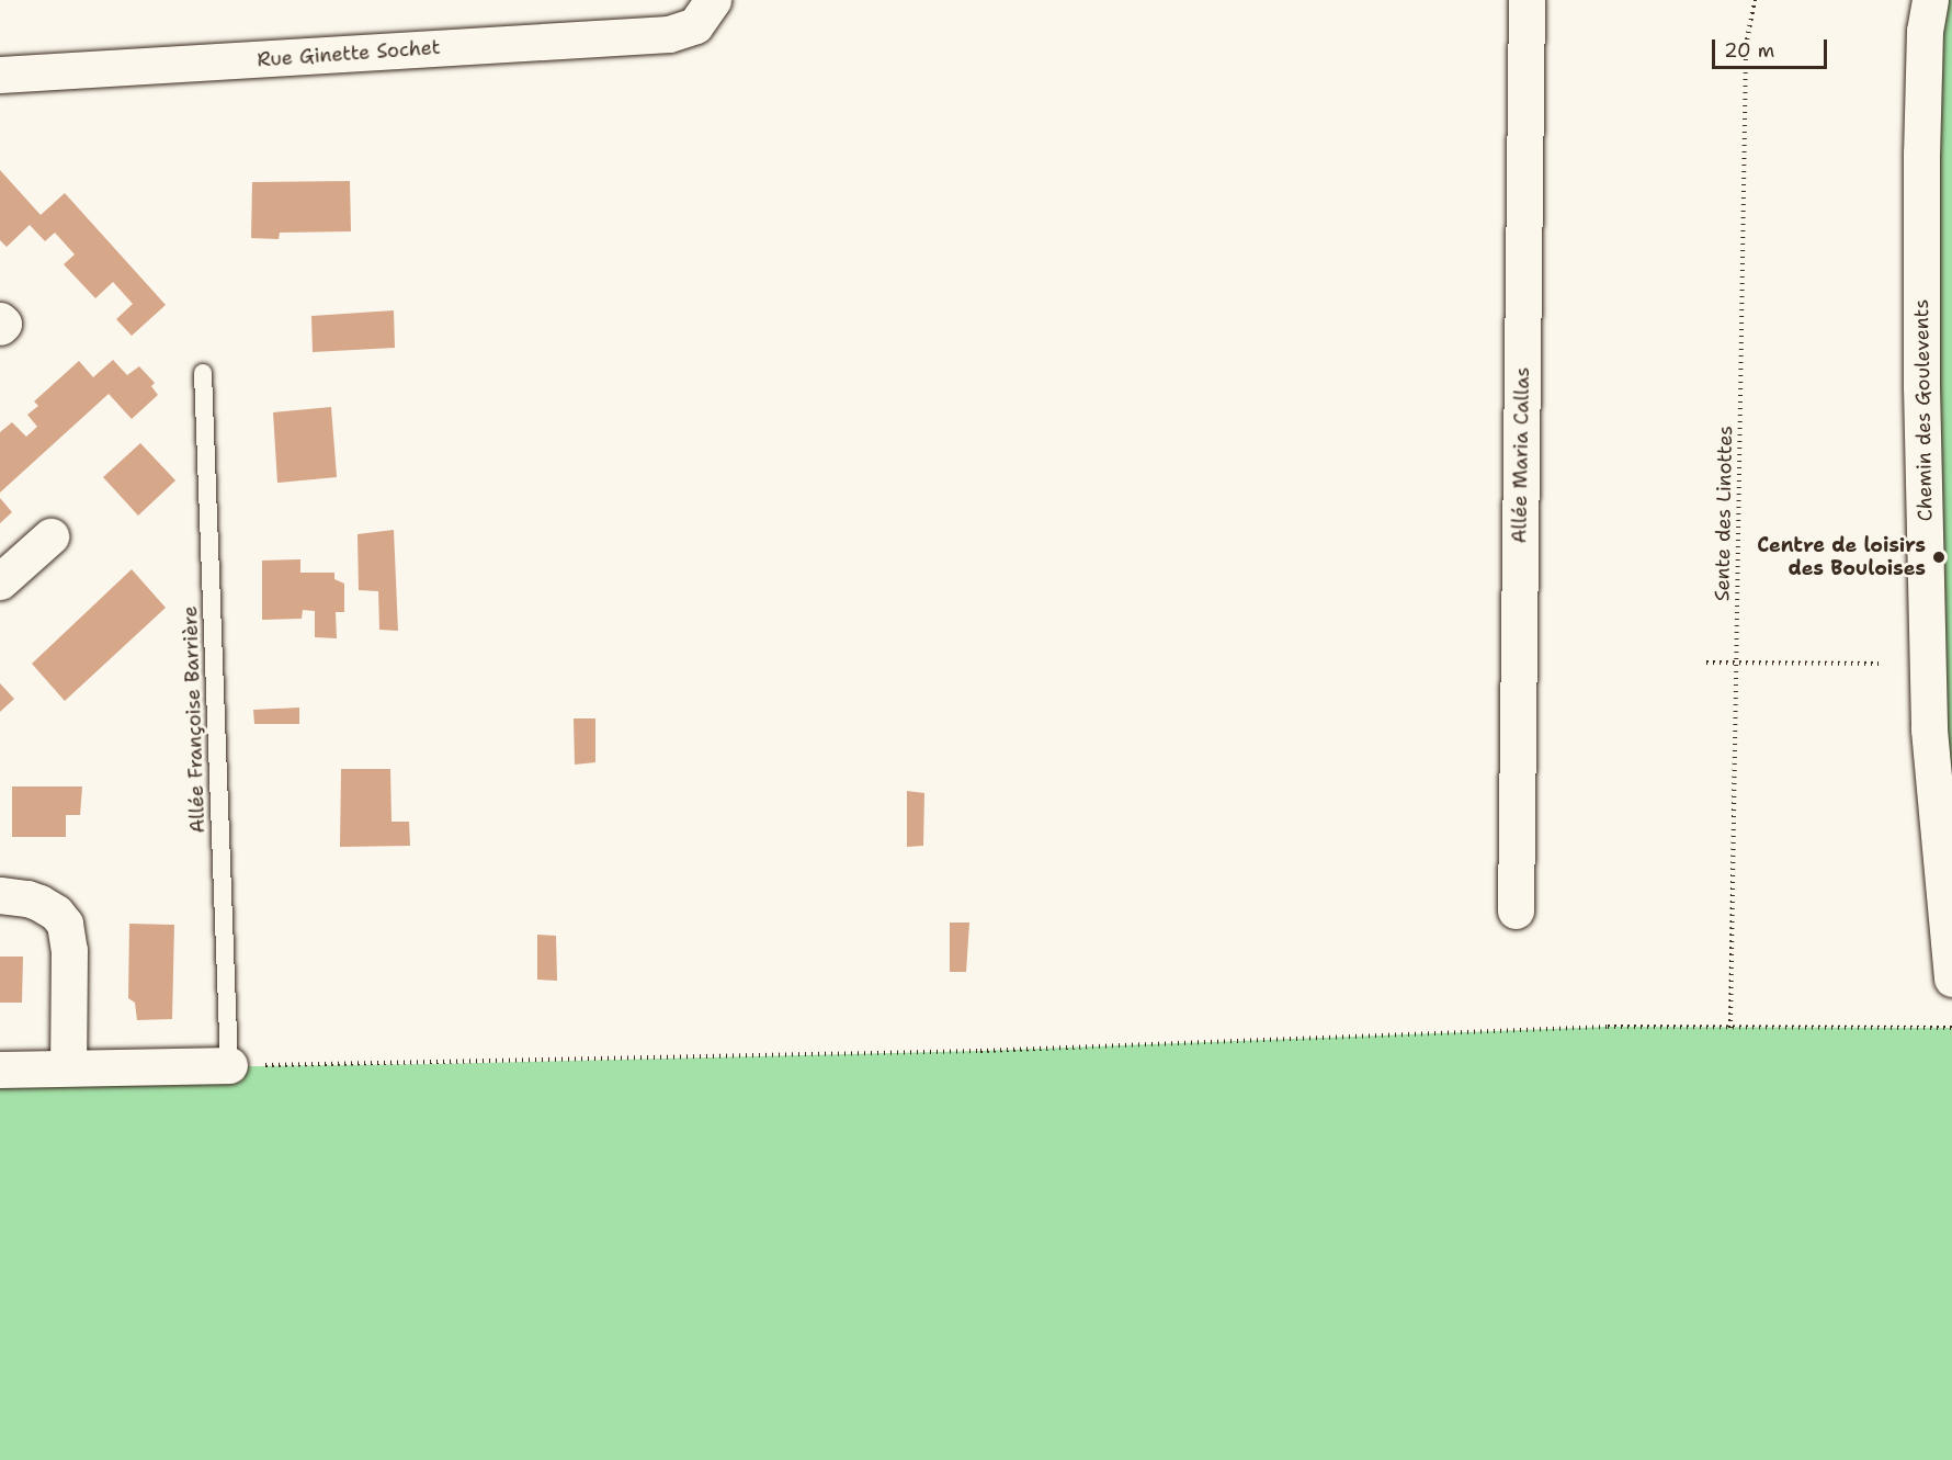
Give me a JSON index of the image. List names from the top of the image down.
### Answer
{
  "streets": {
    "street": ["Rue Ginette Sochet", "Chemin des Goulevents", "Allée Maria Callas"],
    "lane": ["Allée Françoise Barrière"],
    "path": ["Sente des Linottes"]
  },
  "places": ["Centre de loisirs des Bouloises"],
  "scale_bar": "20 m"
}
